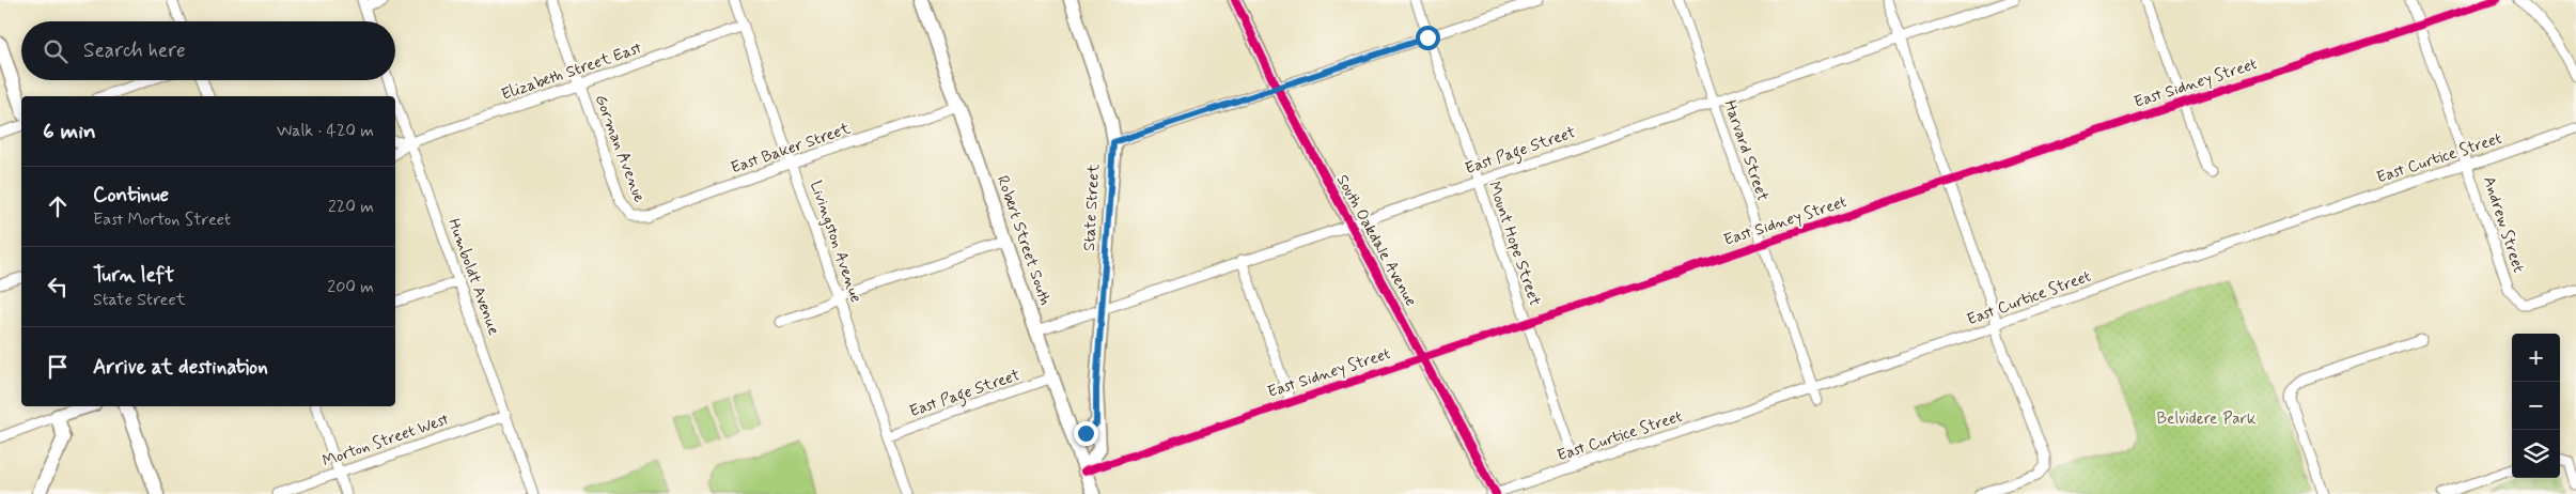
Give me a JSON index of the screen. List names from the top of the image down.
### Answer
{
  "streets": {
    "street": [
      "Elizabeth Street East",
      "East Sidney Street",
      "Gorman Avenue",
      "East Baker Street",
      "East Page Street",
      "Harvard Street",
      "East Curtice Street",
      "State Street",
      "Andrew Street",
      "Robert Street South",
      "South Oakdale Avenue",
      "Livingston Avenue",
      "Mount Hope Street",
      "Humboldt Avenue",
      "Morton Street West"
    ]
  },
  "crossings": [
    ["Elizabeth Street East", "Gorman Avenue"],
    ["Elizabeth Street East", "Livingston Avenue"],
    ["Elizabeth Street East", "Humboldt Avenue"],
    ["East Sidney Street", "Harvard Street"],
    ["East Sidney Street", "State Street"],
    ["East Sidney Street", "Andrew Street"],
    ["East Sidney Street", "Robert Street South"],
    ["East Sidney Street", "South Oakdale Avenue"],
    ["East Sidney Street", "Mount Hope Street"],
    ["Gorman Avenue", "East Baker Street"],
    ["East Baker Street", "Robert Street South"],
    ["East Baker Street", "Livingston Avenue"],
    ["East Page Street", "Harvard Street"],
    ["East Page Street", "State Street"],
    ["East Page Street", "Robert Street South"],
    ["East Page Street", "South Oakdale Avenue"],
    ["East Page Street", "Livingston Avenue"],
    ["East Page Street", "Mount Hope Street"],
    ["Harvard Street", "East Curtice Street"],
    ["East Curtice Street", "Andrew Street"],
    ["East Curtice Street", "South Oakdale Avenue"],
    ["East Curtice Street", "Mount Hope Street"],
    ["State Street", "Robert Street South"],
    ["Humboldt Avenue", "Morton Street West"]
  ],
  "parks": ["Belvidere Park"],
  "page": {
    "search": "Search here",
    "heading": ["6 min", "Walk · 420 m"],
    "list": [
      ["Continue", "East Morton Street", "220 m"],
      ["Turn left", "State Street", "200 m"],
      "Arrive at destination"
    ],
    "map_buttons": ["+", "−"]
  }
}
